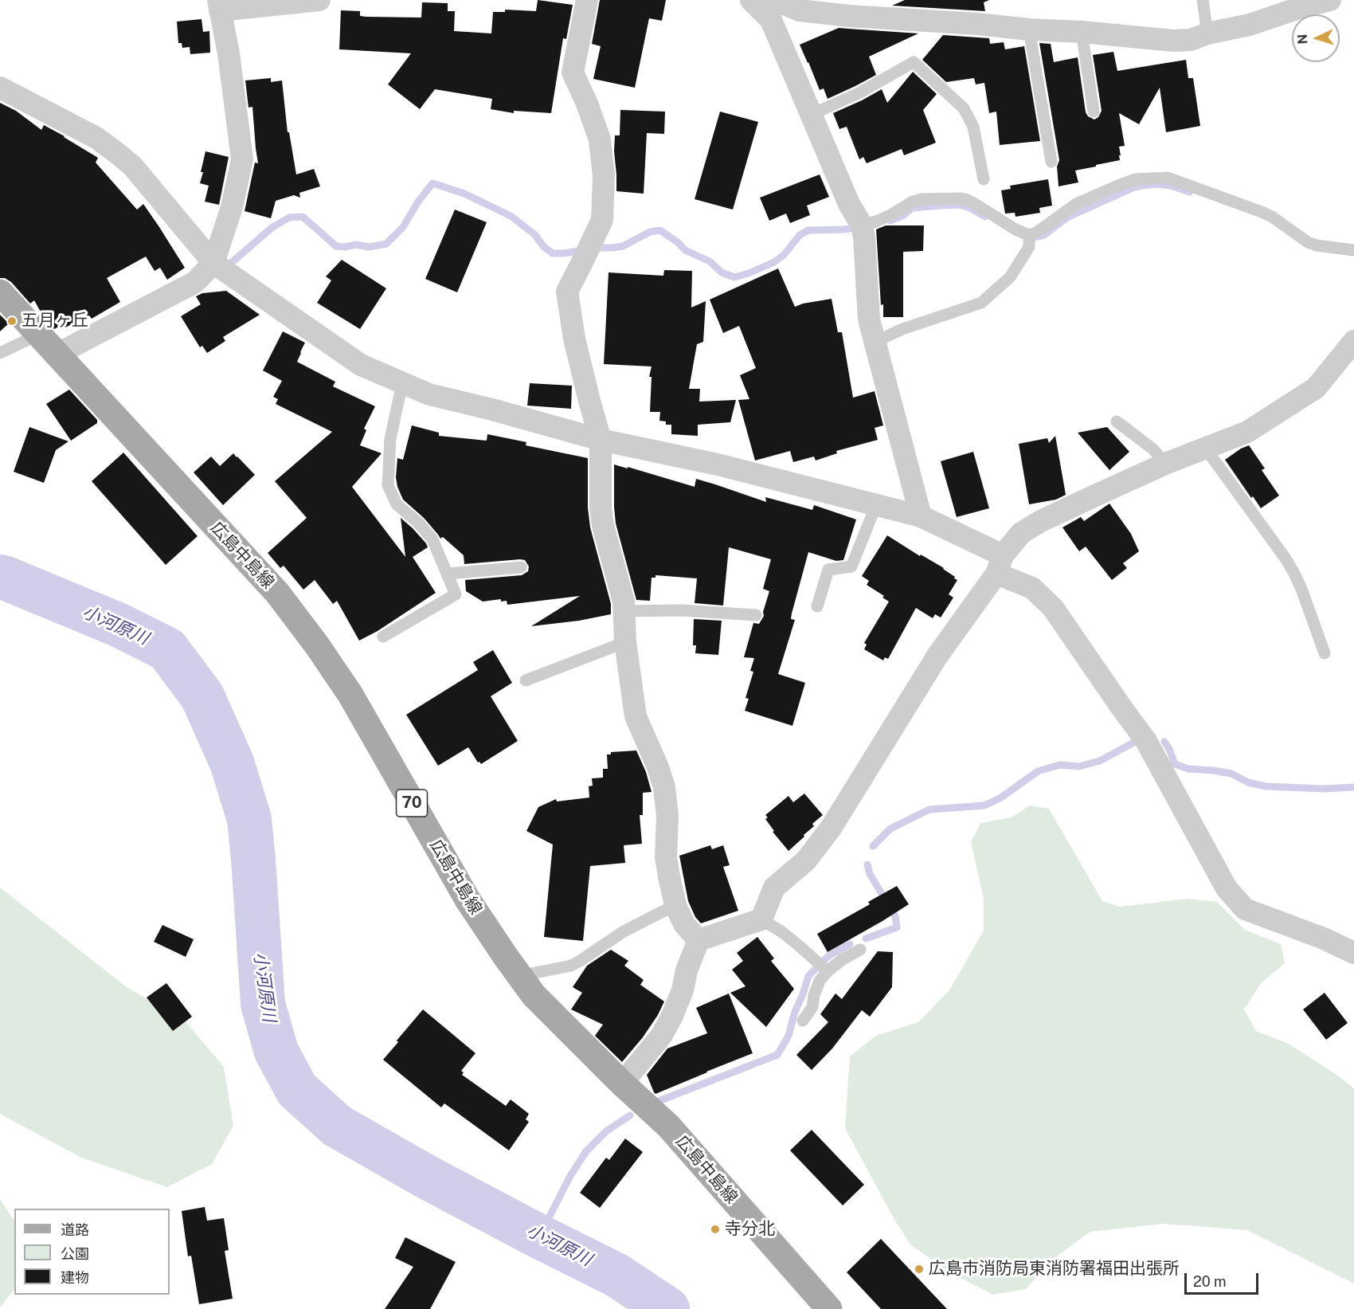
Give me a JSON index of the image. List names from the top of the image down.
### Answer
{
  "streets": {
    "main road": ["広島中島線", "70"]
  },
  "water": ["小河原川"],
  "places": ["五月ヶ丘", "寺分北", "広島市消防局東消防署福田出張所"],
  "legend": ["道路", "公園", "建物"],
  "scale_bar": "20 m",
  "north": "left"
}
